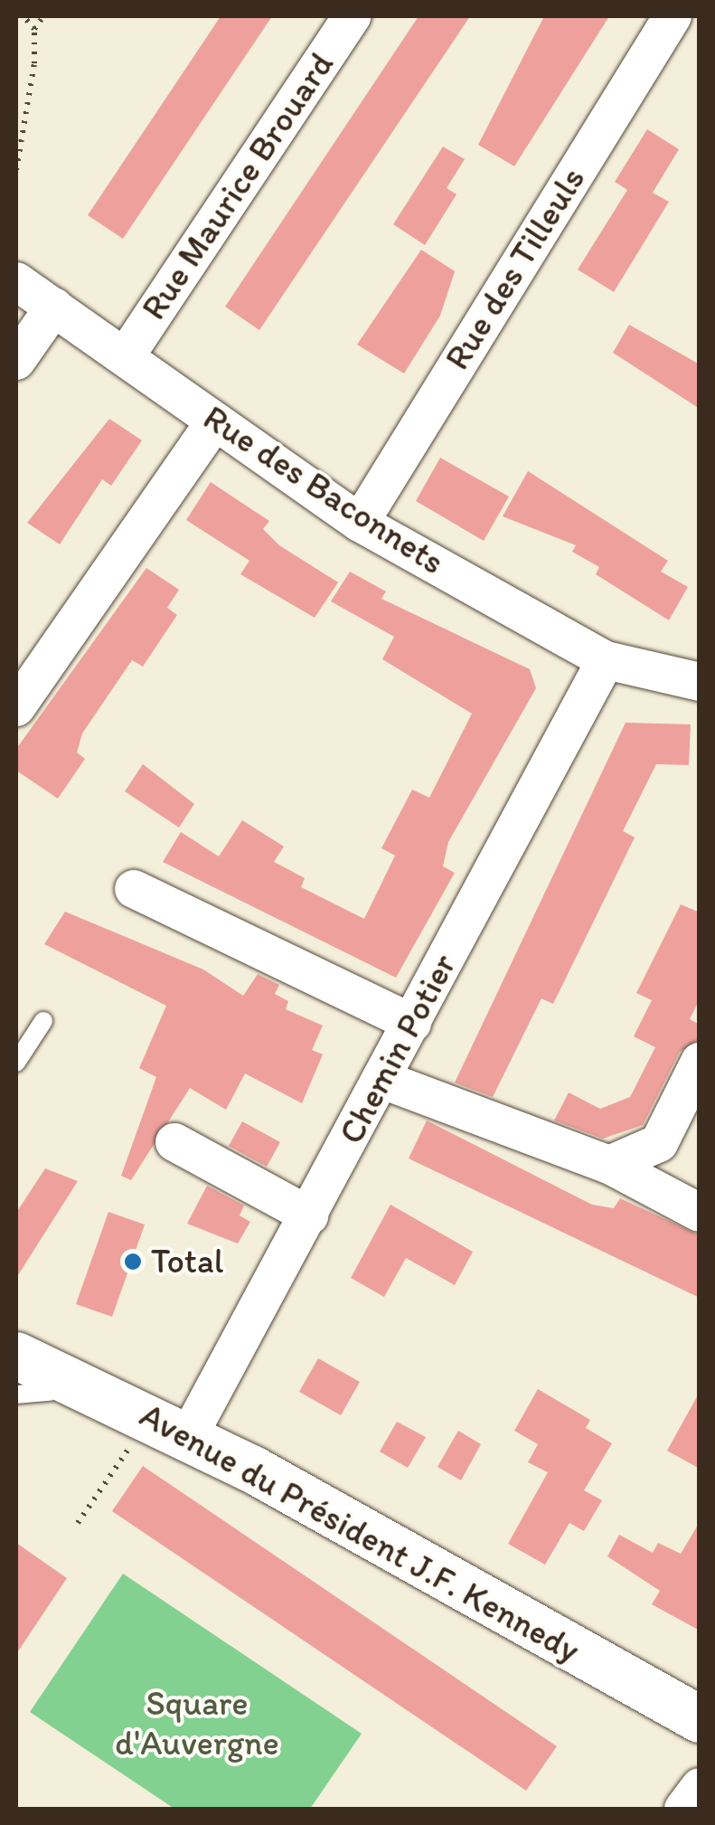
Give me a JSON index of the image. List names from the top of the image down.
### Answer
{
  "streets": {
    "street": [
      "Rue Maurice Brouard",
      "Rue des Tilleuls",
      "Rue des Baconnets",
      "Chemin Potier",
      "Avenue du Président J.F. Kennedy"
    ]
  },
  "crossings": [
    ["Rue Maurice Brouard", "Rue des Baconnets"],
    ["Rue des Tilleuls", "Rue des Baconnets"],
    ["Rue des Baconnets", "Chemin Potier"],
    ["Chemin Potier", "Avenue du Président J.F. Kennedy"]
  ],
  "parks": ["Square d'Auvergne"],
  "places": ["Total"]
}
